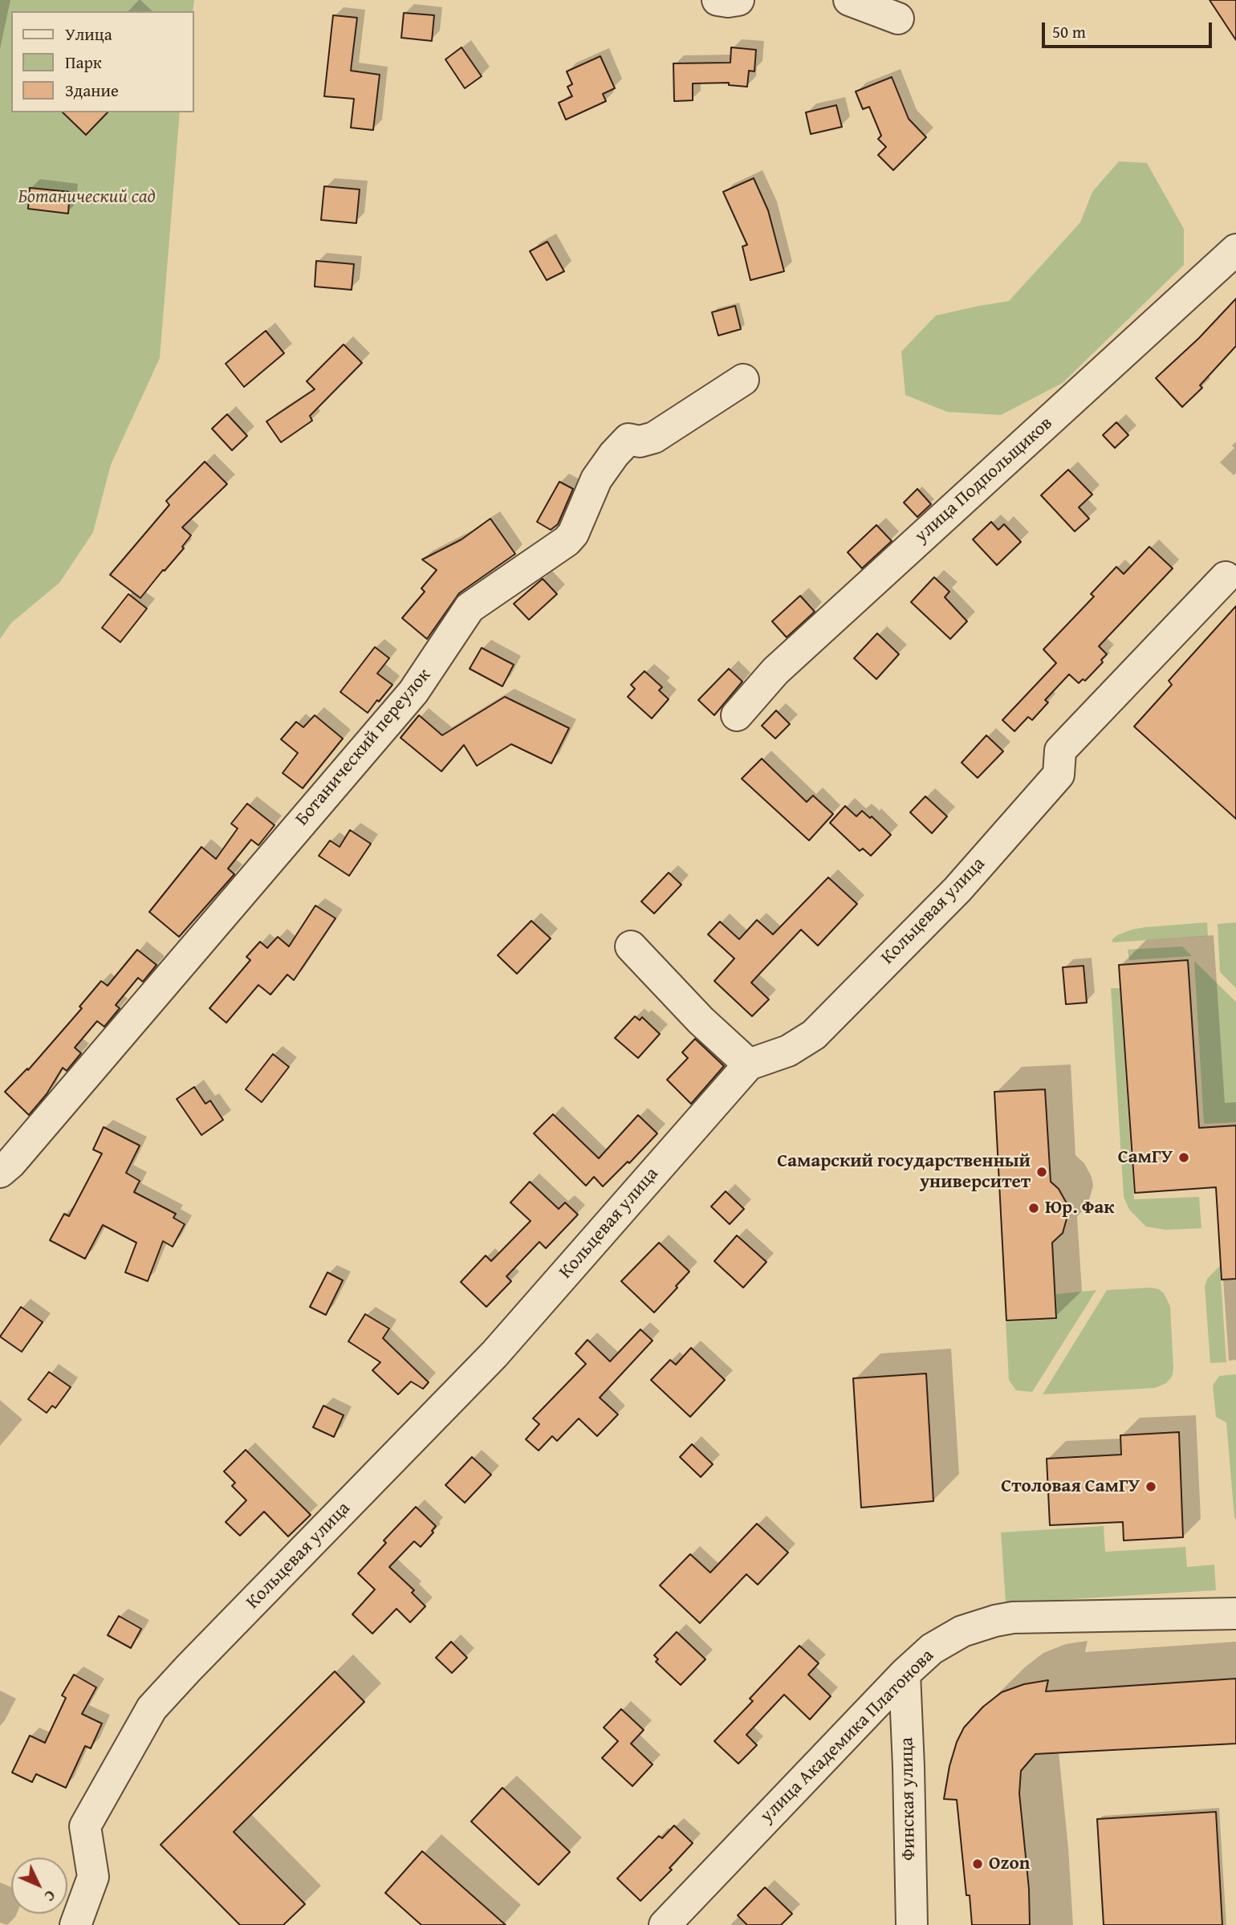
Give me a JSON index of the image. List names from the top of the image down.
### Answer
{
  "streets": {
    "street": [
      "улица Подпольщиков",
      "Ботанический переулок",
      "Кольцевая улица",
      "улица Академика Платонова",
      "Финская улица"
    ]
  },
  "crossings": [
    ["улица Академика Платонова", "Финская улица"]
  ],
  "parks": ["Ботанический сад"],
  "places": [
    "СамГУ",
    "Самарский государственный университет",
    "Юр. Фак",
    "Столовая СамГУ",
    "Ozon"
  ],
  "legend": ["Улица", "Парк", "Здание"],
  "scale_bar": "50 m",
  "north": "bottom right"
}
